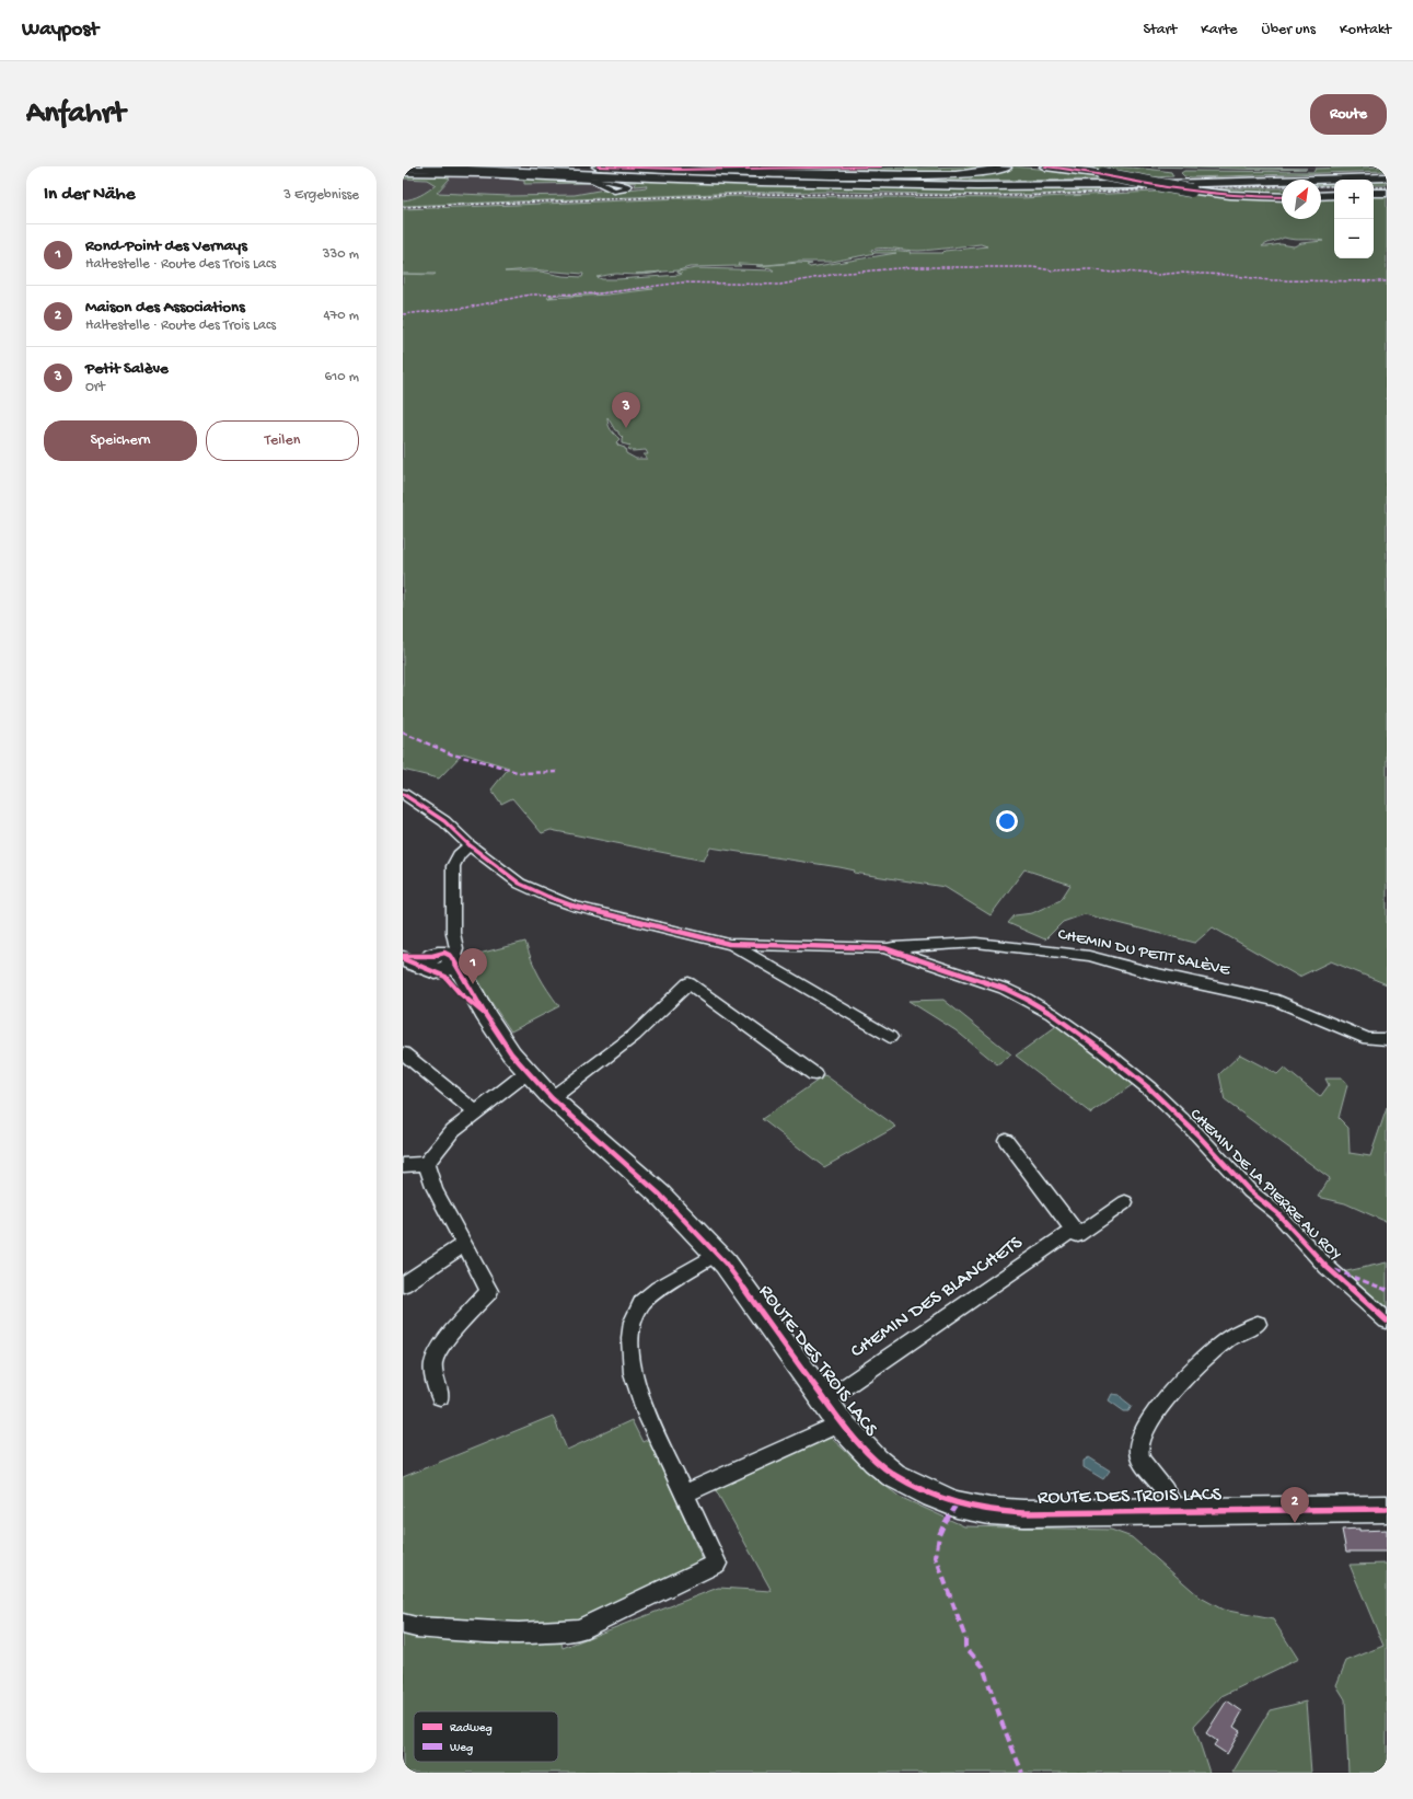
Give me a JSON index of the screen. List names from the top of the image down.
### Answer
{
  "streets": {
    "street": [
      "CHEMIN DU PETIT SALÈVE",
      "CHEMIN DE LA PIERRE AU ROY",
      "CHEMIN DES BLANCHETS",
      "ROUTE DES TROIS LACS"
    ]
  },
  "crossings": [
    ["CHEMIN DU PETIT SALÈVE", "CHEMIN DE LA PIERRE AU ROY"],
    ["CHEMIN DES BLANCHETS", "ROUTE DES TROIS LACS"]
  ],
  "legend": ["Radweg", "Weg"],
  "north": "top right",
  "page": {
    "header": "Waypost",
    "nav": [
      "Start",
      "Karte",
      "Über uns",
      "Kontakt"
    ],
    "buttons": [
      "Route",
      ["Speichern", "Teilen"]
    ],
    "title": "Anfahrt",
    "heading": ["In der Nähe", "3 Ergebnisse"],
    "map_buttons": ["+", "−"],
    "list": [
      {
        "mark": "1",
        "name": "Rond-Point des Vernays",
        "note": "Haltestelle · Route des Trois Lacs",
        "value": "330 m"
      },
      {
        "mark": "2",
        "name": "Maison des Associations",
        "note": "Haltestelle · Route des Trois Lacs",
        "value": "470 m"
      },
      {
        "mark": "3",
        "name": "Petit Salève",
        "note": "Ort",
        "value": "610 m"
      }
    ],
    "pins": ["3", "1", "2"]
  }
}
